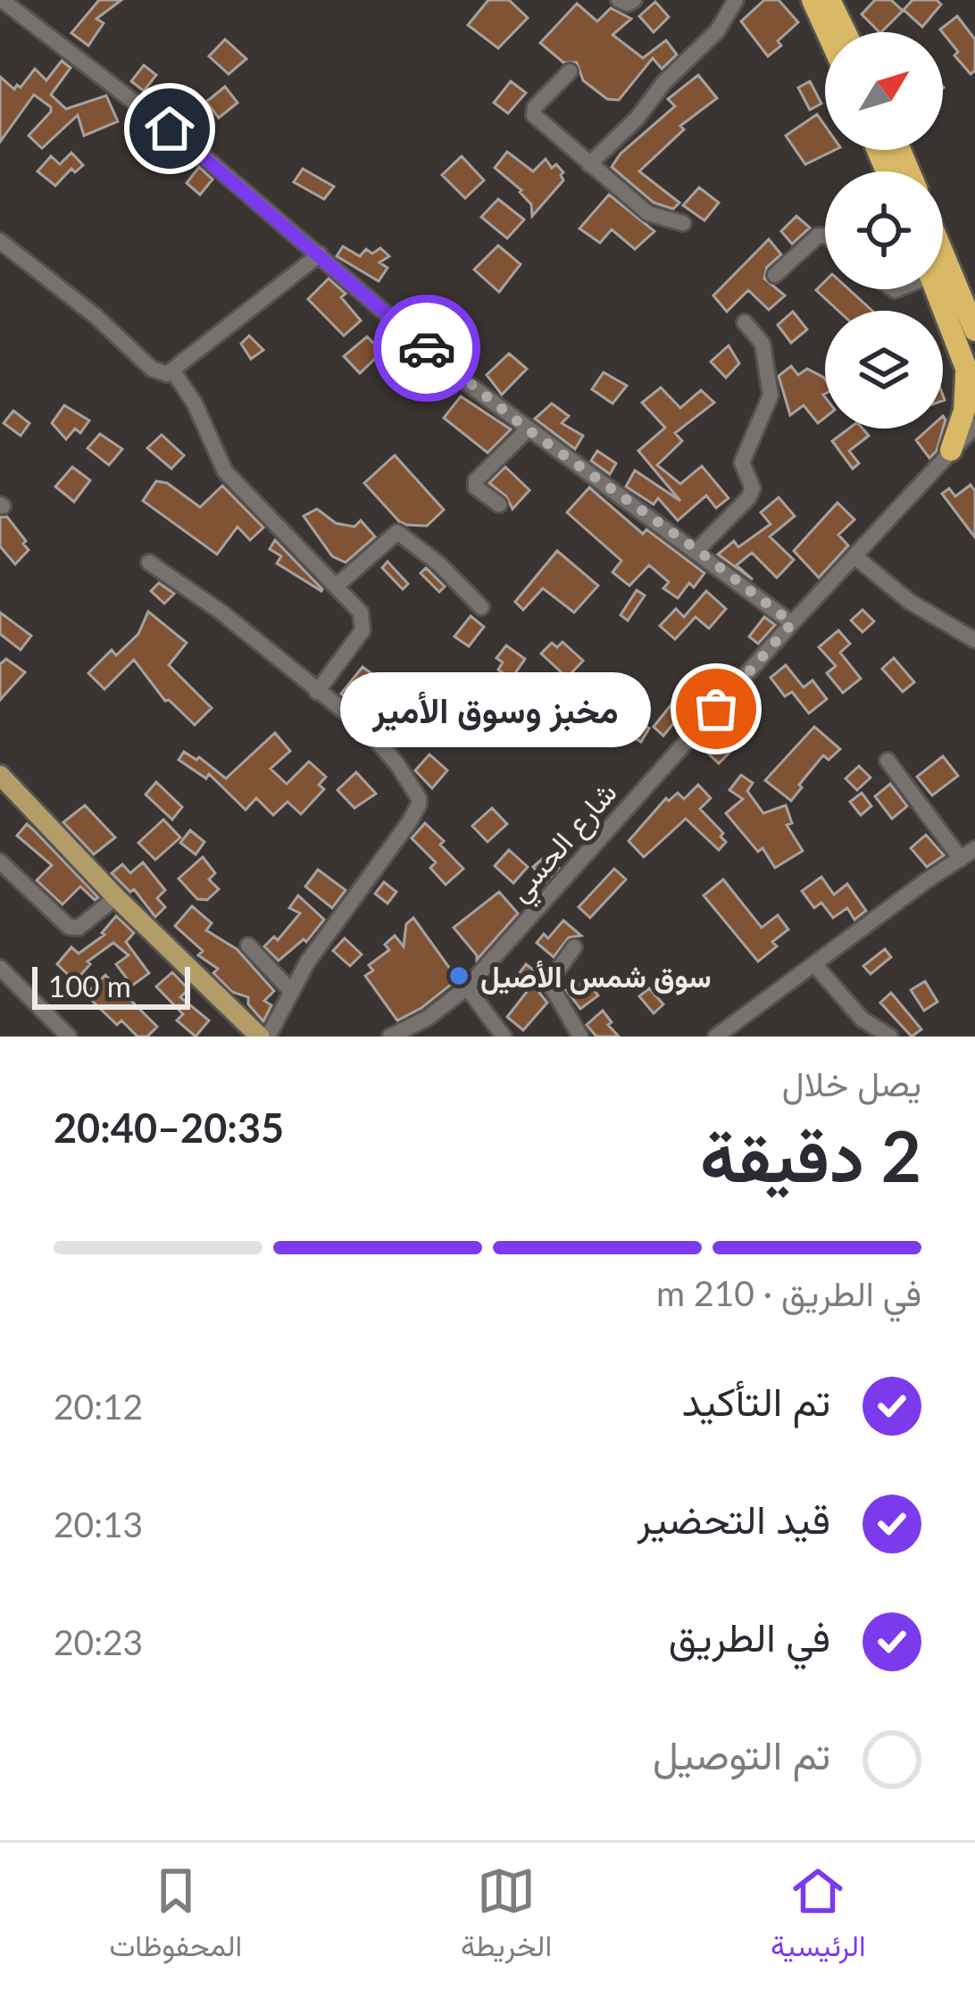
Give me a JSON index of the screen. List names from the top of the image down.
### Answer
{
  "streets": {
    "street": ["شارع الحسي"]
  },
  "places": ["مخبز وسوق الأمير", "سوق شمس الأصيل"],
  "scale_bar": "100 m",
  "north": "top right",
  "page": {
    "bubble": "مخبز وسوق الأمير",
    "scale": "100 m",
    "heading": ["2 دقيقة", "يصل خلال", "20:35–20:40"],
    "bar": "في الطريق · 210 m",
    "list": [
      ["تم التأكيد", "20:12"],
      ["قيد التحضير", "20:13"],
      ["في الطريق", "20:23"],
      "تم التوصيل"
    ],
    "tabs": ["الرئيسية", "الخريطة", "المحفوظات"]
  }
}
